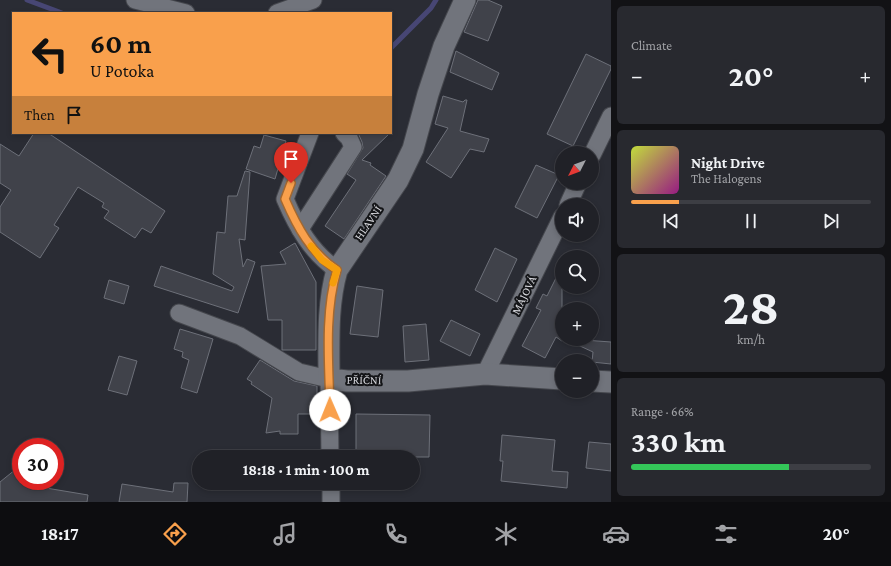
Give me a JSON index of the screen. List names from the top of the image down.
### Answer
{
  "streets": {
    "street": ["HLAVNÍ", "MÁJOVÁ", "PŘÍČNÍ"]
  },
  "crossings": [
    ["HLAVNÍ", "PŘÍČNÍ"],
    ["MÁJOVÁ", "PŘÍČNÍ"]
  ],
  "north": "bottom left",
  "page": {
    "tile": [
      "Climate",
      ["28", "km/h"],
      ["Range · 66%", "330 km"]
    ],
    "turn": ["60 m", "U Potoka"],
    "heat": ["−", "20°", "+"],
    "then": "Then",
    "map_buttons": ["+", "−"],
    "song": ["Night Drive", "The Halogens"],
    "limit": "30",
    "trip": "18:18 · 1 min · 100 m",
    "tabs": ["18:17", "20°"]
  }
}
